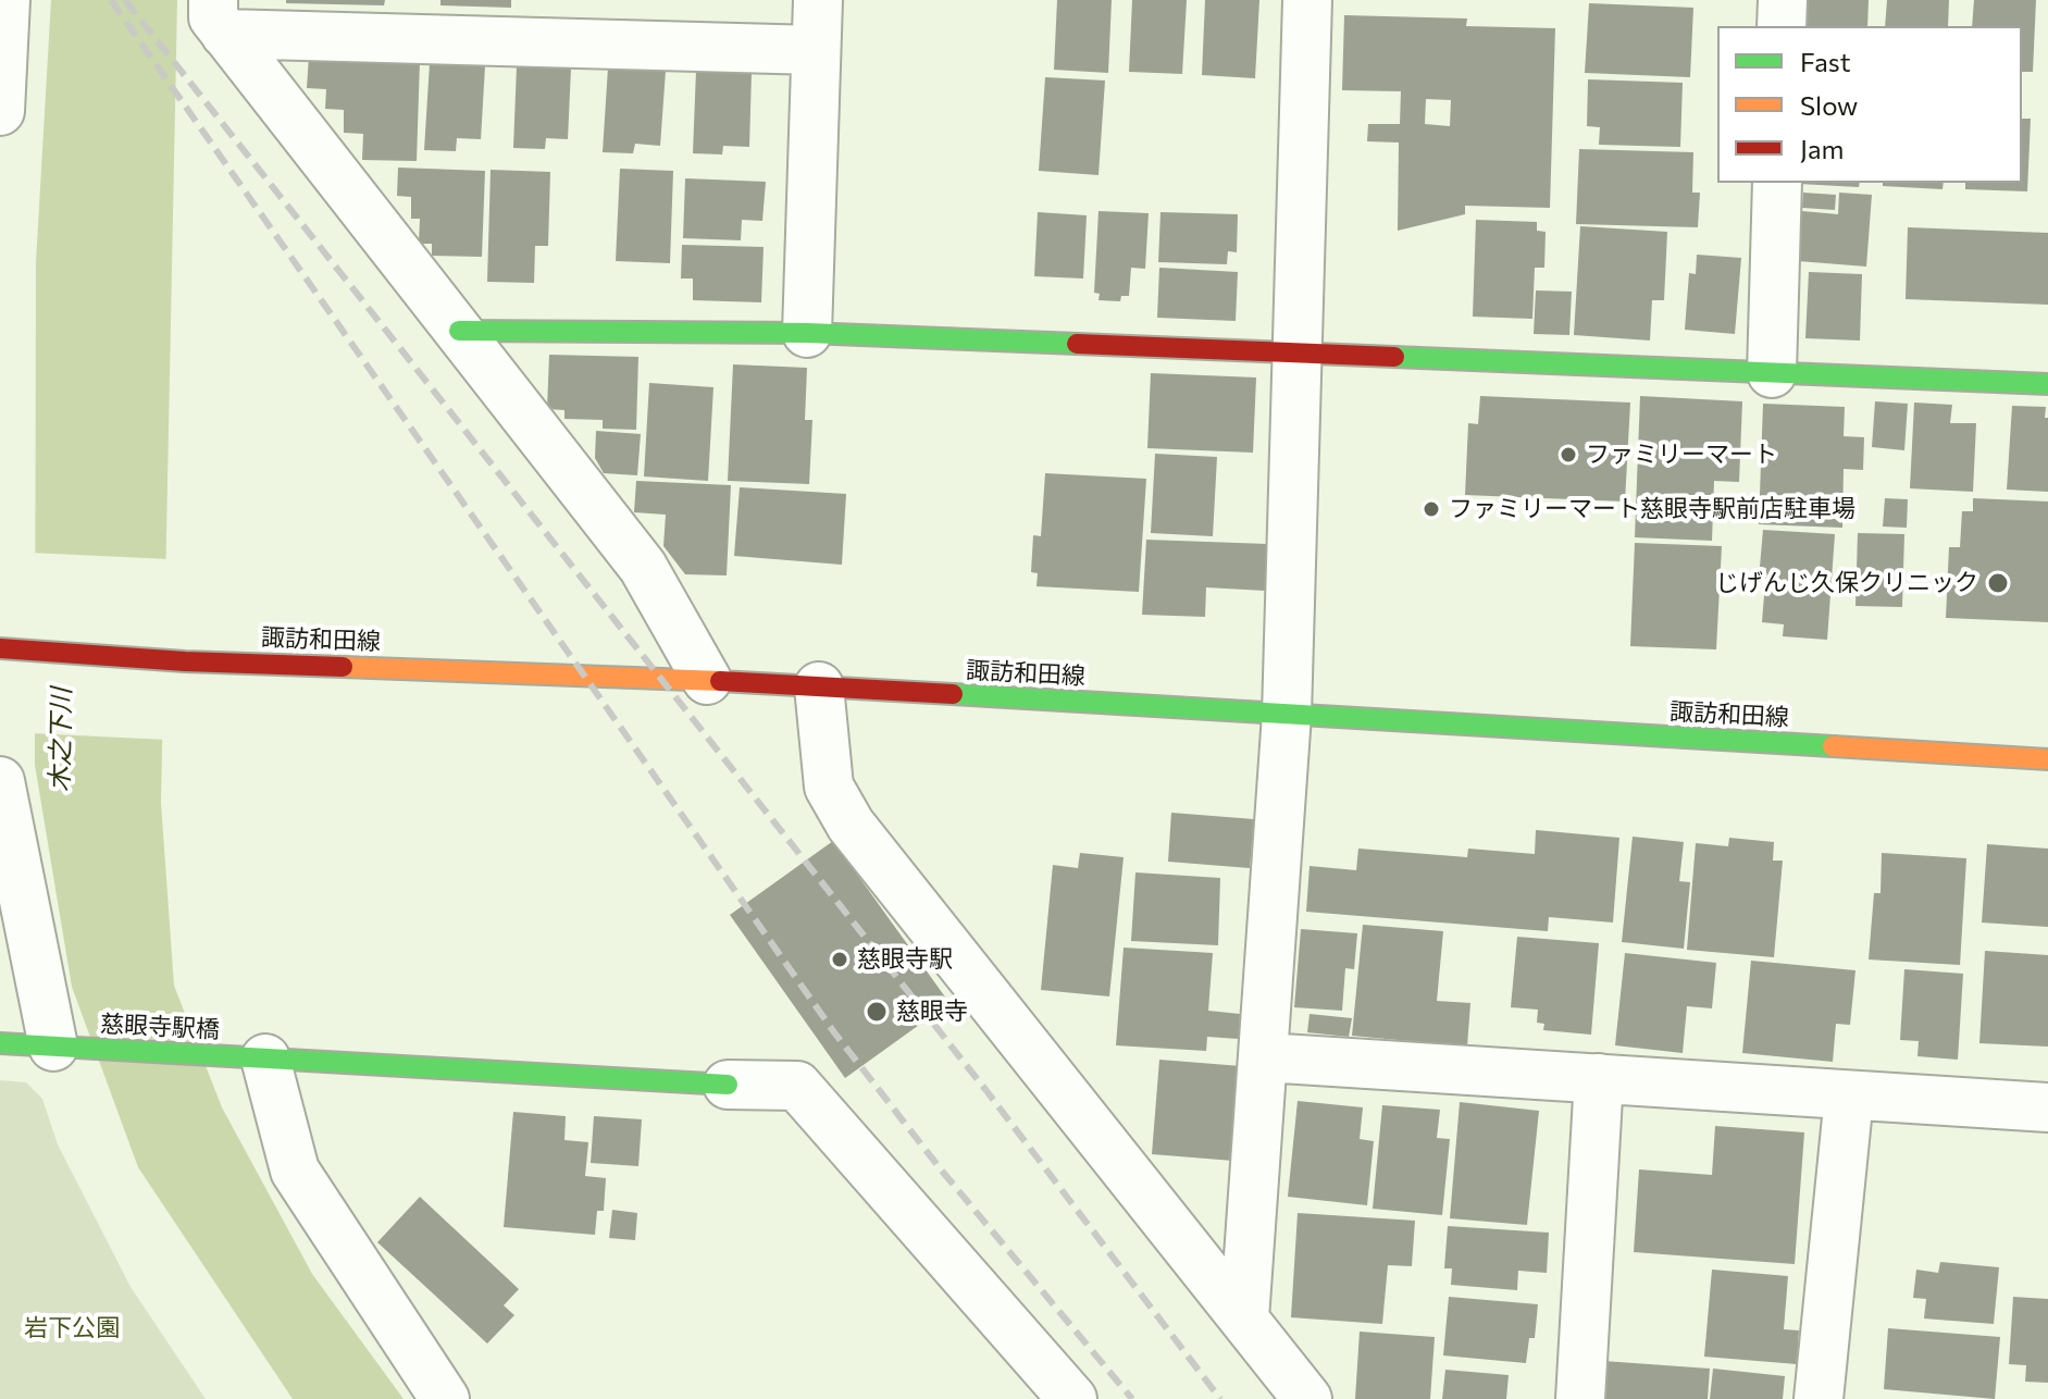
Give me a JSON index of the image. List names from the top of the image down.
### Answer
{
  "streets": {
    "street": ["諏訪和田線", "慈眼寺駅橋"]
  },
  "water": ["木之下川"],
  "parks": ["岩下公園"],
  "places": [
    "ファミリーマート",
    "ファミリーマート慈眼寺駅前店駐車場",
    "じげんじ久保クリニック",
    "慈眼寺駅",
    "慈眼寺"
  ],
  "legend": ["Fast", "Slow", "Jam"]
}
